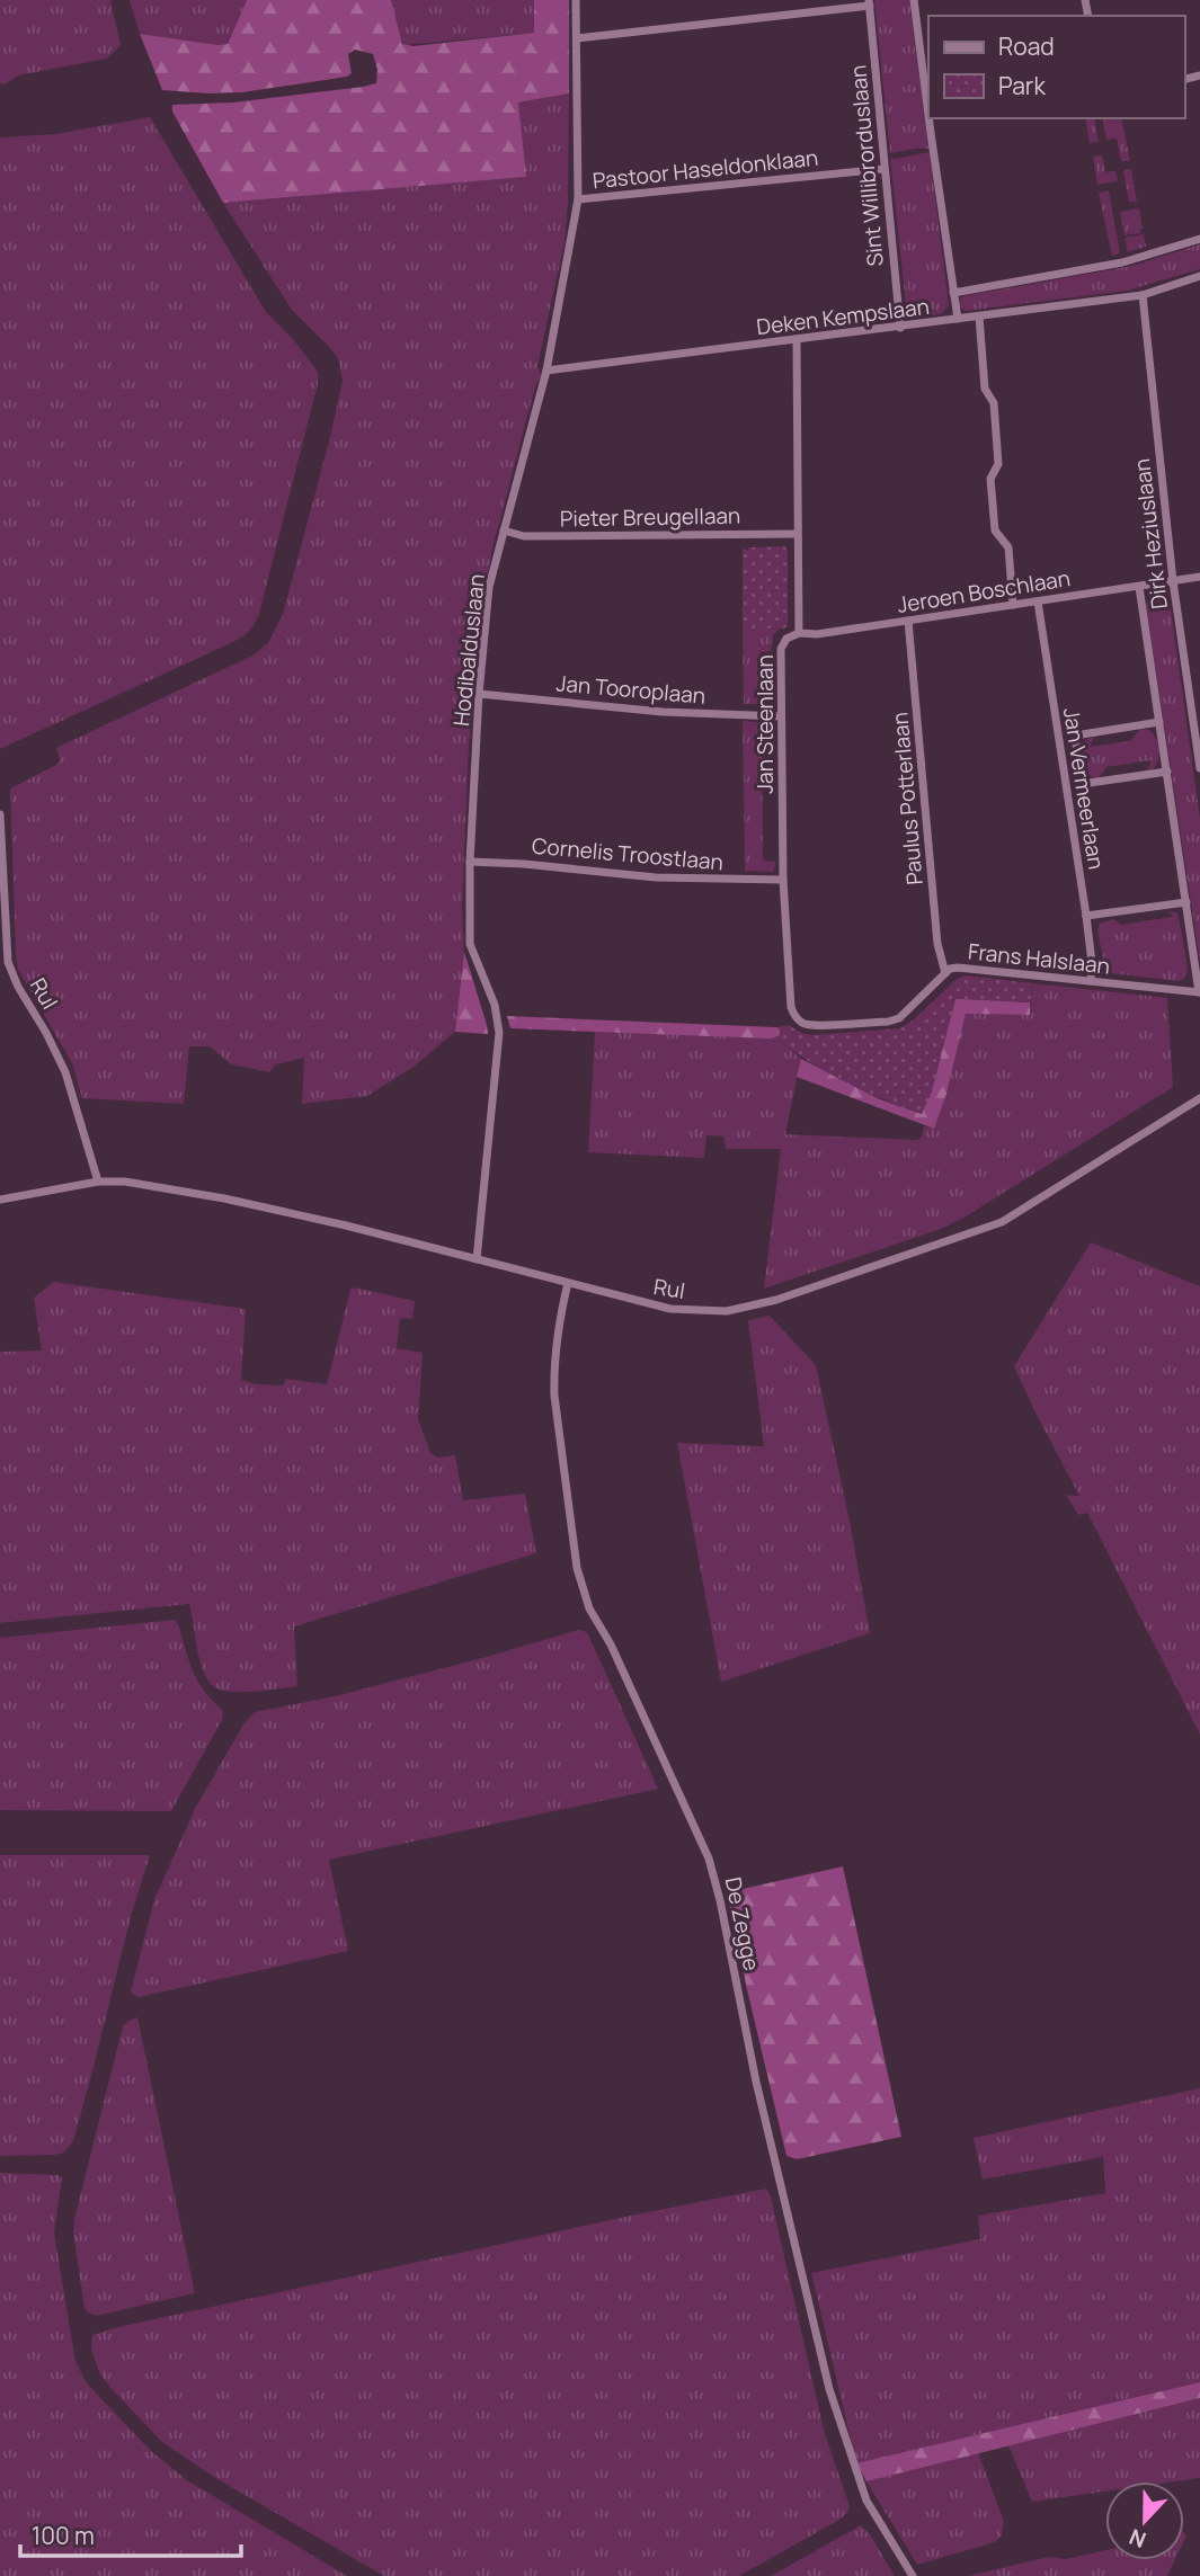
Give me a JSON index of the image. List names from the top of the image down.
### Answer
{
  "streets": {
    "street": [
      "Sint Willibrorduslaan",
      "Pastoor Haseldonklaan",
      "Deken Kempslaan",
      "Pieter Breugellaan",
      "Dirk Heziuslaan",
      "Jeroen Boschlaan",
      "Hodibalduslaan",
      "Jan Tooroplaan",
      "Jan Steenlaan",
      "Jan Vermeerlaan",
      "Paulus Potterlaan",
      "Cornelis Troostlaan",
      "Frans Halslaan",
      "Rul",
      "De Zegge"
    ]
  },
  "crossings": [
    ["Sint Willibrorduslaan", "Pastoor Haseldonklaan"],
    ["Sint Willibrorduslaan", "Deken Kempslaan"],
    ["Pastoor Haseldonklaan", "Hodibalduslaan"],
    ["Deken Kempslaan", "Dirk Heziuslaan"],
    ["Deken Kempslaan", "Hodibalduslaan"],
    ["Deken Kempslaan", "Jan Steenlaan"],
    ["Pieter Breugellaan", "Hodibalduslaan"],
    ["Pieter Breugellaan", "Jan Steenlaan"],
    ["Dirk Heziuslaan", "Jeroen Boschlaan"],
    ["Dirk Heziuslaan", "Frans Halslaan"],
    ["Jeroen Boschlaan", "Jan Steenlaan"],
    ["Jeroen Boschlaan", "Jan Vermeerlaan"],
    ["Jeroen Boschlaan", "Paulus Potterlaan"],
    ["Hodibalduslaan", "Jan Tooroplaan"],
    ["Hodibalduslaan", "Cornelis Troostlaan"],
    ["Hodibalduslaan", "Rul"],
    ["Jan Tooroplaan", "Jan Steenlaan"],
    ["Jan Steenlaan", "Cornelis Troostlaan"],
    ["Jan Steenlaan", "Frans Halslaan"],
    ["Jan Vermeerlaan", "Frans Halslaan"],
    ["Paulus Potterlaan", "Frans Halslaan"],
    ["Rul", "De Zegge"]
  ],
  "legend": ["Road", "Park"],
  "scale_bar": "100 m",
  "north": "bottom"
}
